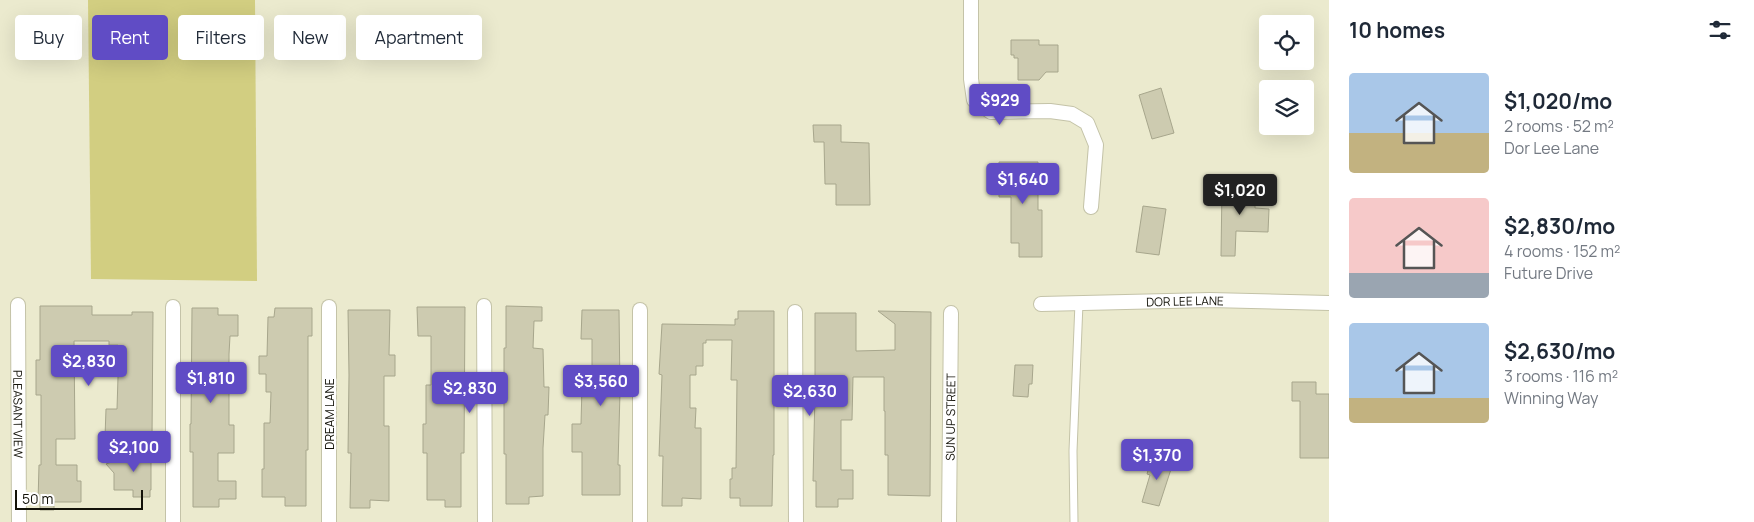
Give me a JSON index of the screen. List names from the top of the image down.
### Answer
{
  "streets": {
    "street": [
      "DOR LEE LANE",
      "PLEASANT VIEW",
      "DREAM LANE",
      "SUN UP STREET"
    ]
  },
  "scale_bar": "50 m",
  "page": {
    "heading": "10 homes",
    "chip": [
      "Buy",
      "Rent",
      "Filters",
      "New",
      "Apartment"
    ],
    "list": [
      {
        "name": "$1,020/mo",
        "note": "2 rooms · 52 m² · Dor Lee Lane"
      },
      {
        "name": "$2,830/mo",
        "note": "4 rooms · 152 m² · Future Drive"
      },
      {
        "name": "$2,630/mo",
        "note": "3 rooms · 116 m² · Winning Way"
      }
    ],
    "price": [
      "$929",
      "$1,640",
      "$1,020",
      "$2,830",
      "$1,810",
      "$3,560",
      "$2,830",
      "$2,630",
      "$2,100",
      "$1,370"
    ],
    "scale": "50 m"
  }
}
